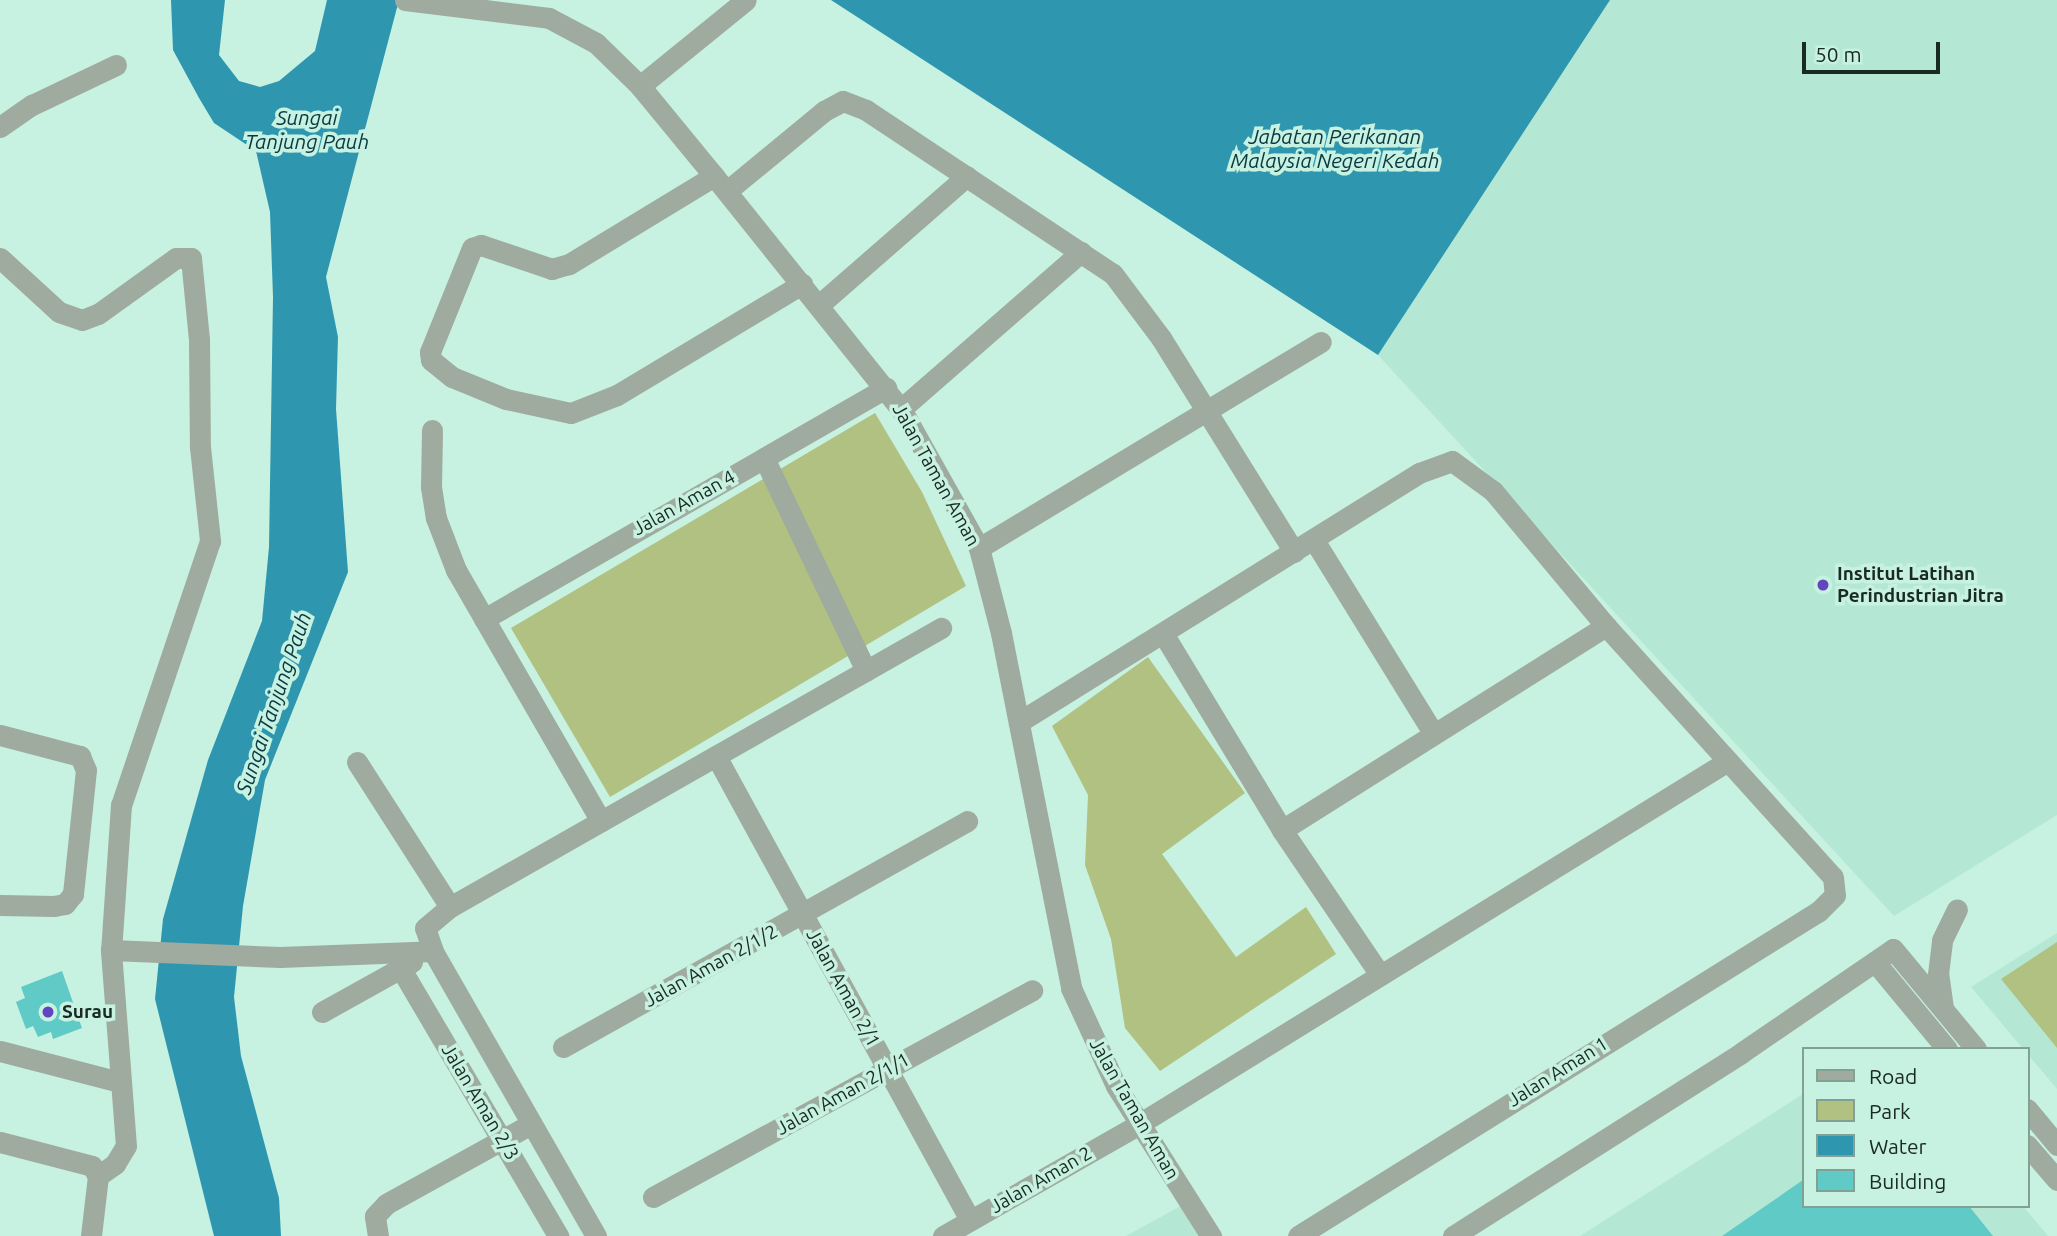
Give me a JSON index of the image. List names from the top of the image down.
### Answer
{
  "streets": {
    "street": [
      "Jalan Taman Aman",
      "Jalan Aman 4",
      "Jalan Aman 2/1/2",
      "Jalan Aman 2/1",
      "Jalan Aman 1",
      "Jalan Aman 2/1/1",
      "Jalan Aman 2/3",
      "Jalan Aman 2"
    ]
  },
  "crossings": [
    ["Jalan Taman Aman", "Jalan Aman 4"],
    ["Jalan Taman Aman", "Jalan Aman 2"],
    ["Jalan Aman 2/1/2", "Jalan Aman 2/1"],
    ["Jalan Aman 2/1", "Jalan Aman 2/1/1"],
    ["Jalan Aman 2/1", "Jalan Aman 2"],
    ["Jalan Aman 1", "Jalan Aman 2"]
  ],
  "water": ["Sungai Tanjung Pauh", "Jabatan Perikanan Malaysia Negeri Kedah"],
  "places": ["Institut Latihan Perindustrian Jitra", "Surau"],
  "legend": [
    "Road",
    "Park",
    "Water",
    "Building"
  ],
  "scale_bar": "50 m"
}
